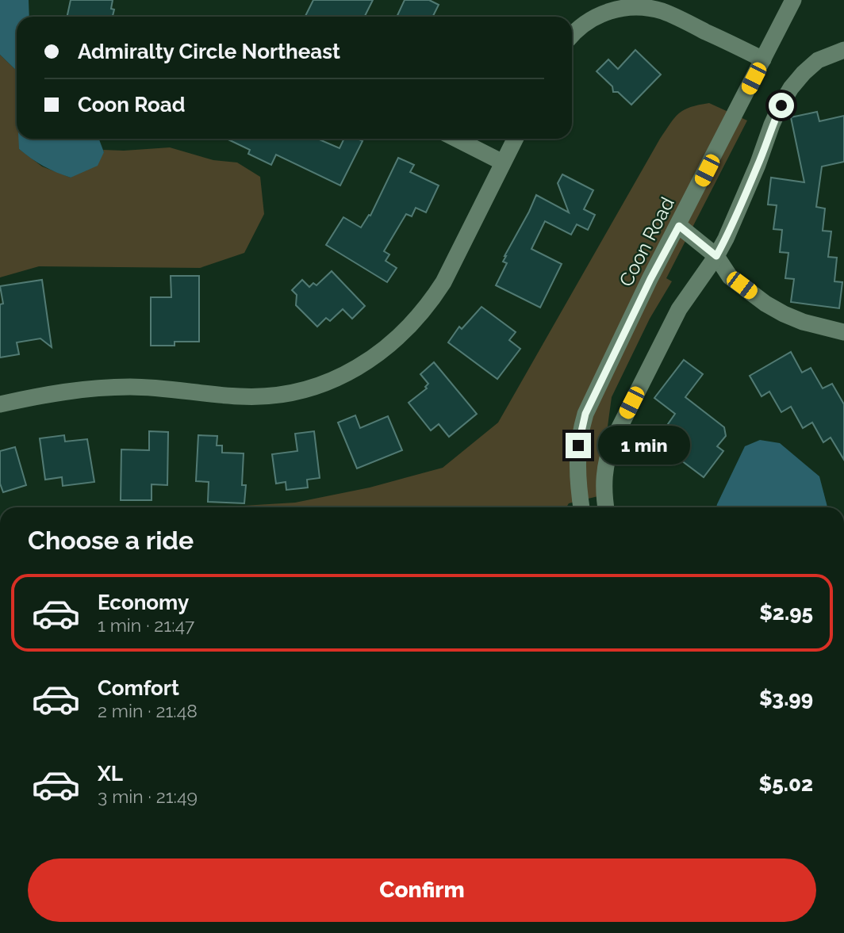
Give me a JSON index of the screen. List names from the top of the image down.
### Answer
{
  "streets": {
    "street": ["Coon Road"]
  },
  "page": {
    "banner": ["Admiralty Circle Northeast", "Coon Road"],
    "bubble": "1 min",
    "heading": "Choose a ride",
    "list": [
      {
        "name": "Economy",
        "note": "1 min · 21:47",
        "value": "$2.95"
      },
      {
        "name": "Comfort",
        "note": "2 min · 21:48",
        "value": "$3.99"
      },
      {
        "name": "XL",
        "note": "3 min · 21:49",
        "value": "$5.02"
      }
    ],
    "buttons": "Confirm"
  }
}
